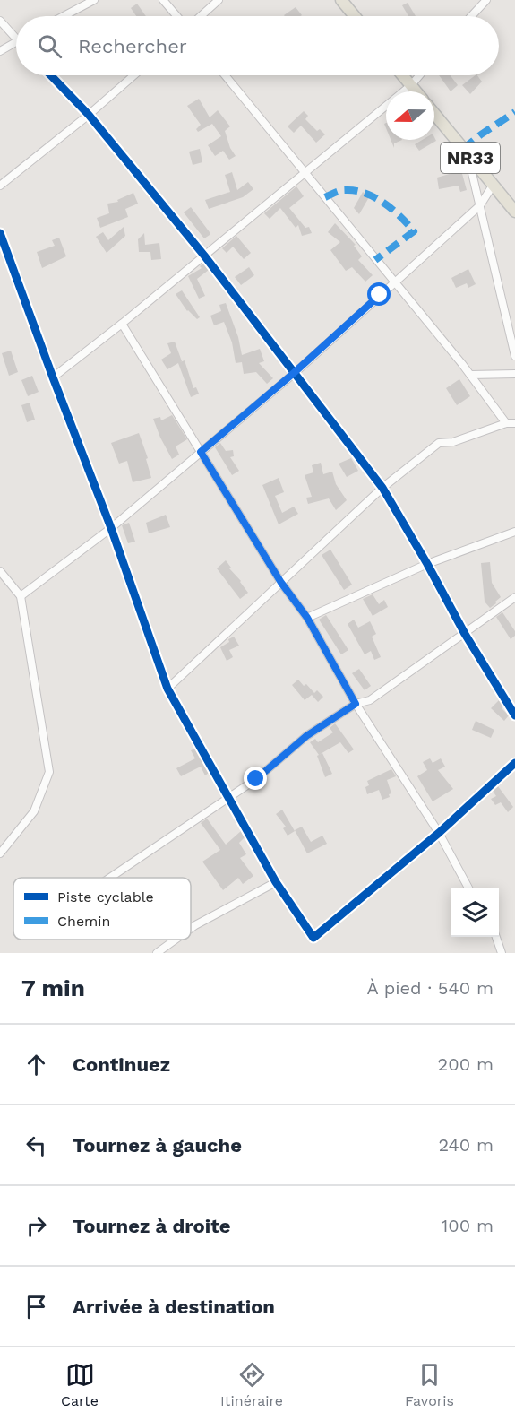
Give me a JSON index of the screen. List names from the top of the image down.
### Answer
{
  "streets": {
    "main road": ["NR33"]
  },
  "legend": ["Piste cyclable", "Chemin"],
  "north": "left",
  "page": {
    "search": "Rechercher",
    "heading": ["7 min", "À pied · 540 m"],
    "list": [
      ["Continuez", "200 m"],
      ["Tournez à gauche", "240 m"],
      ["Tournez à droite", "100 m"],
      "Arrivée à destination"
    ],
    "nav": ["Carte", "Itinéraire", "Favoris"]
  }
}
